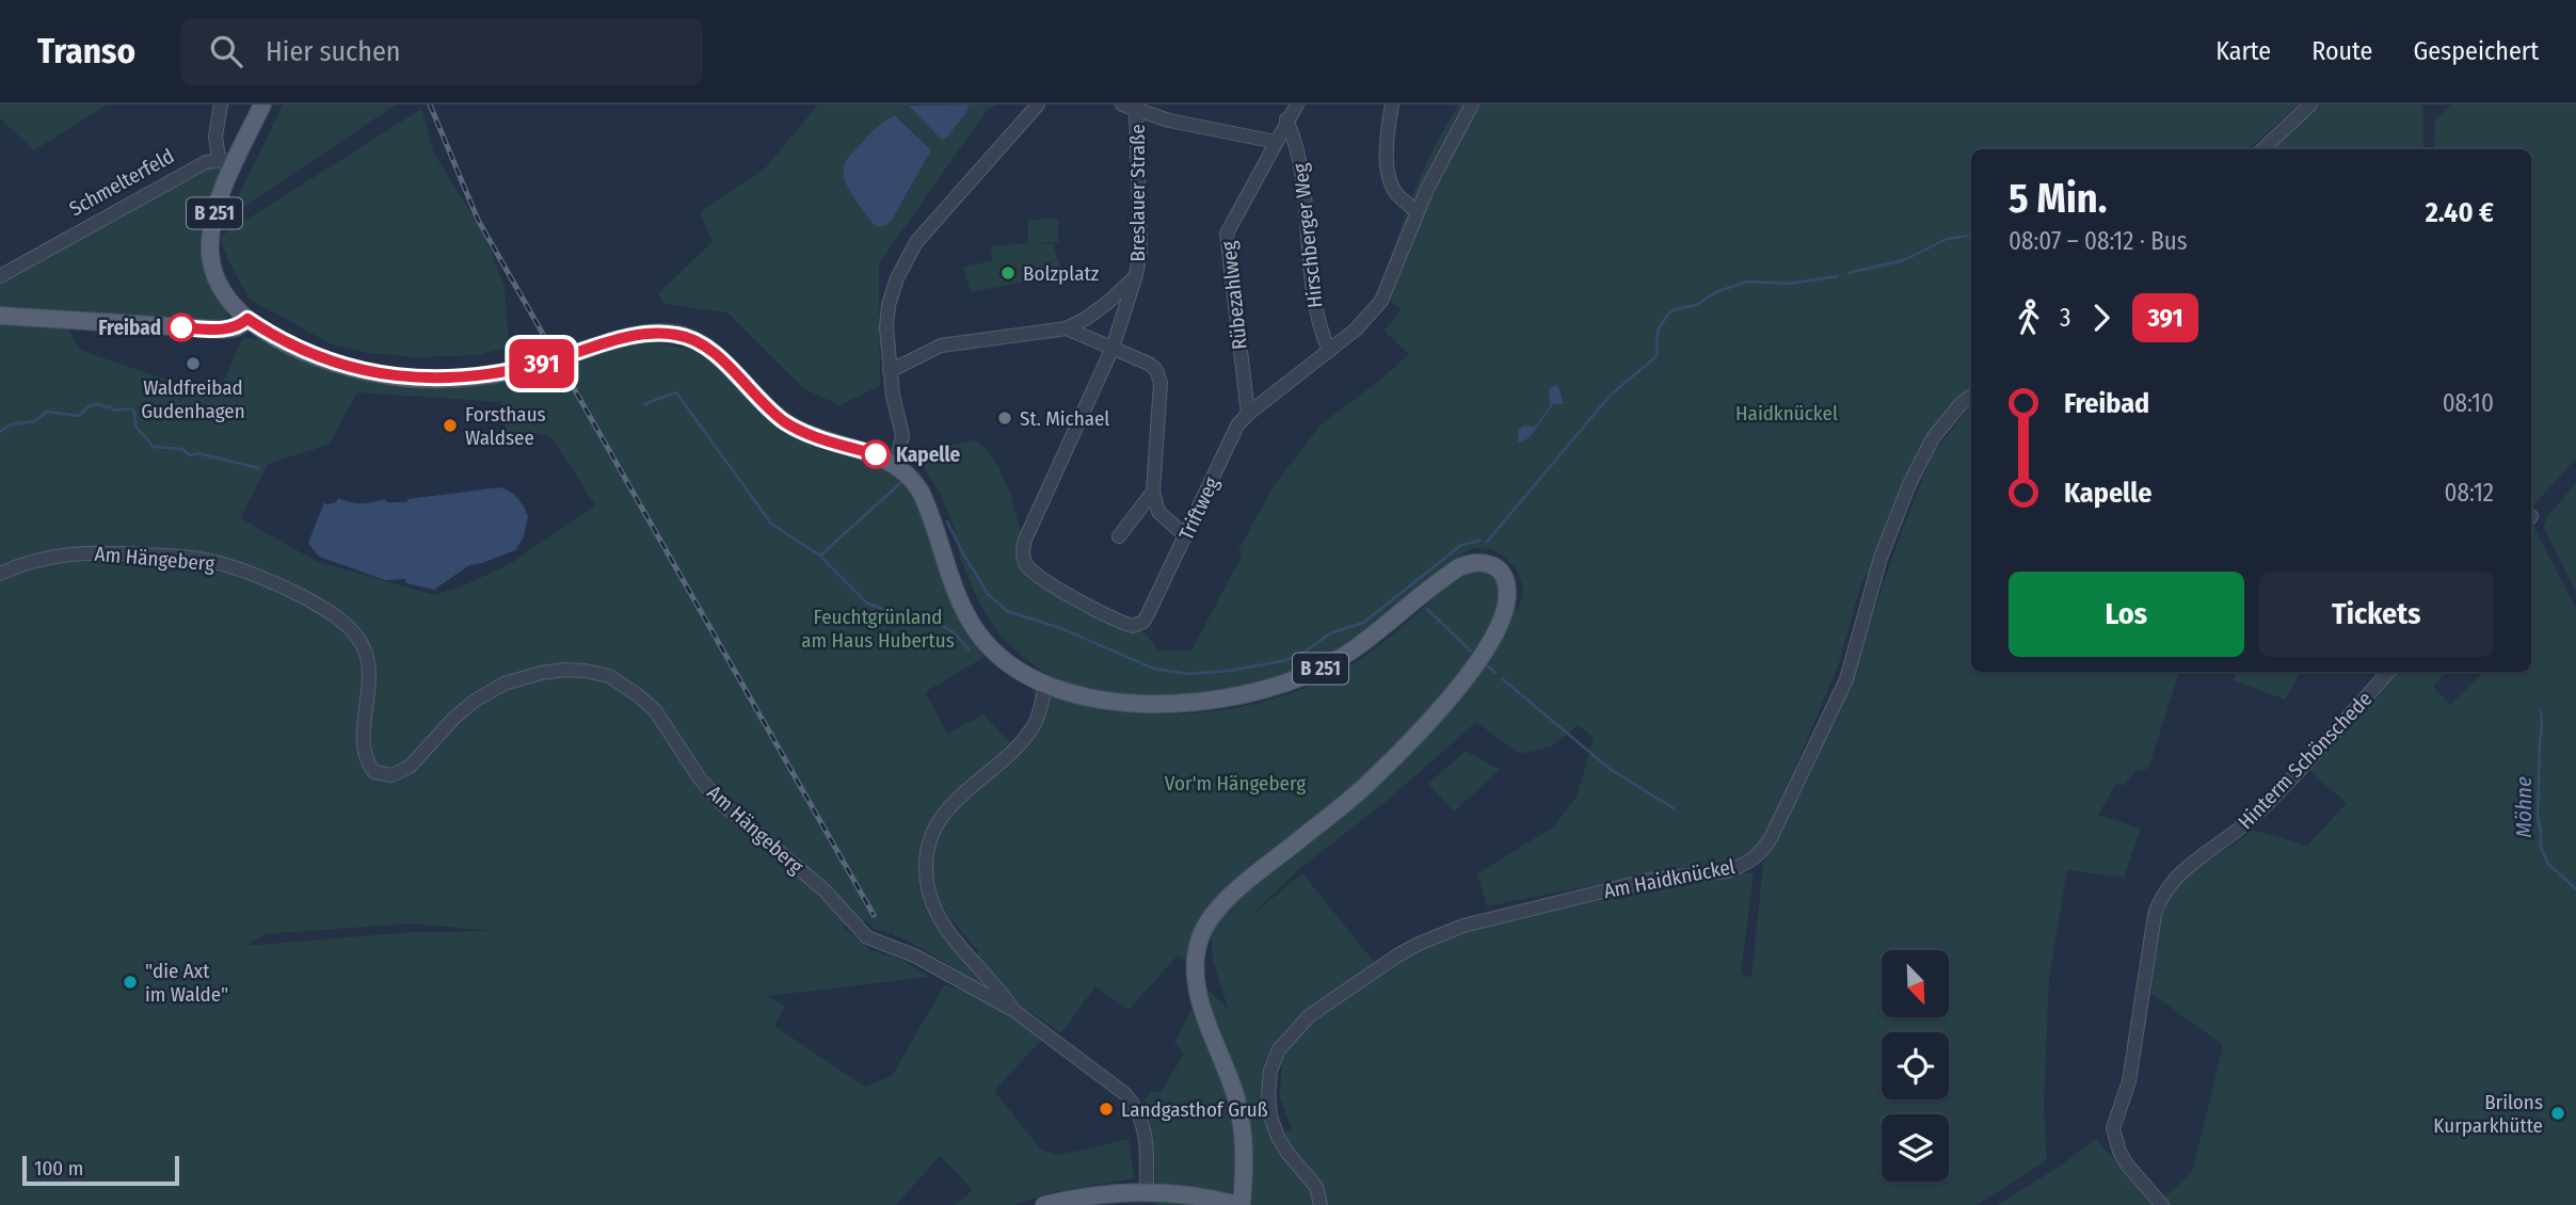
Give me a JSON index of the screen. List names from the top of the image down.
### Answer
{
  "streets": {
    "main road": ["B 251"],
    "street": [
      "Schmelterfeld",
      "Breslauer Straße",
      "Hirschberger Weg",
      "Rübezahlweg",
      "Triftweg",
      "Am Hängeberg",
      "Hinterm Schönschede",
      "Am Haidknückel"
    ]
  },
  "crossings": [
    ["Breslauer Straße", "Triftweg"],
    ["Hirschberger Weg", "Rübezahlweg"],
    ["Hirschberger Weg", "Triftweg"],
    ["Rübezahlweg", "Triftweg"]
  ],
  "water": ["Möhne"],
  "parks": ["Haidknückel", "Feuchtgrünland am Haus Hubertus", "Vor'm Hängeberg"],
  "places": [
    "Bolzplatz",
    "Freibad",
    "Waldfreibad Gudenhagen",
    "St. Michael",
    "Forsthaus Waldsee",
    "Kapelle",
    "\"die Axt im Walde\"",
    "Landgasthof Gruß",
    "Brilons Kurparkhütte"
  ],
  "lines": ["bus line 391"],
  "scale_bar": "100 m",
  "north": "bottom right",
  "page": {
    "header": "Transo",
    "search": "Hier suchen",
    "nav": ["Karte", "Route", "Gespeichert"],
    "on_map": "391",
    "heading": ["5 Min.", "08:07 – 08:12 · Bus", "2.40 €"],
    "legs": ["3", "391"],
    "list": [
      {
        "name": "Freibad",
        "value": "08:10"
      },
      {
        "name": "Kapelle",
        "value": "08:12"
      }
    ],
    "buttons": ["Los", "Tickets"],
    "scale": "100 m"
  }
}
